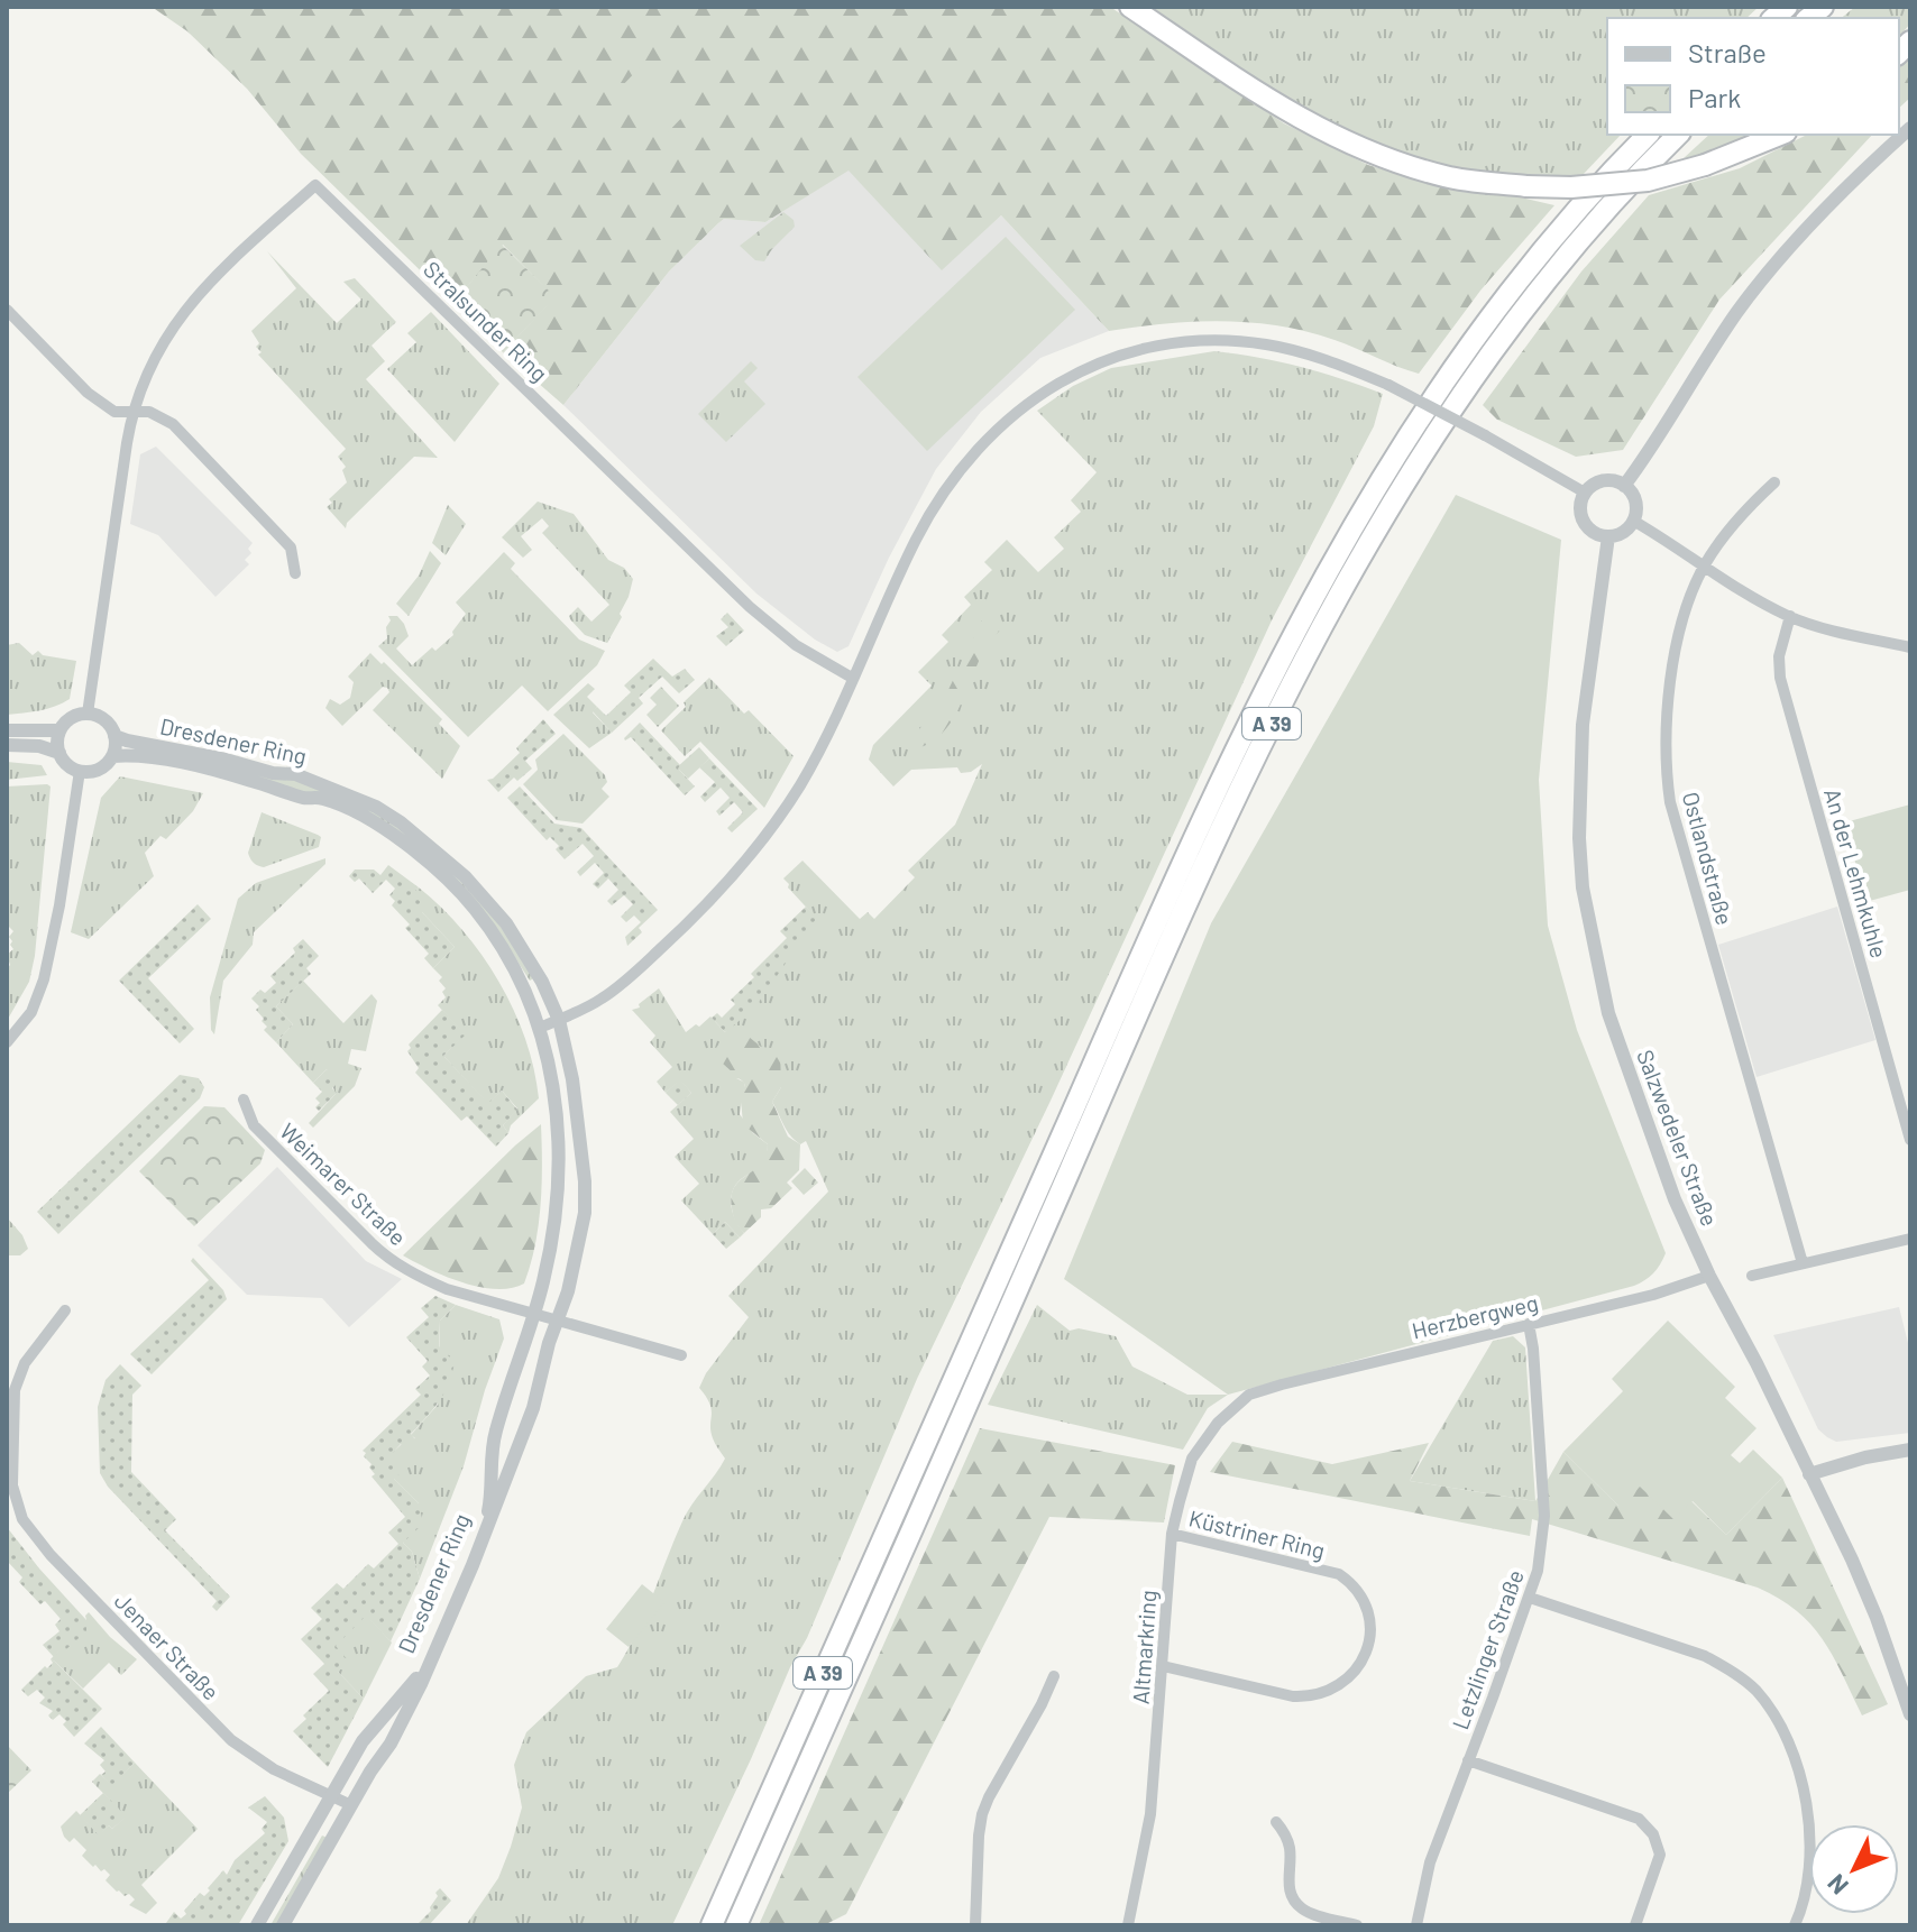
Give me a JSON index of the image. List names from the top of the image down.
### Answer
{
  "streets": {
    "highway": ["A 39"],
    "street": [
      "Stralsunder Ring",
      "Dresdener Ring",
      "Ostlandstraße",
      "An der Lehmkuhle",
      "Salzwedeler Straße",
      "Weimarer Straße",
      "Herzbergweg",
      "Küstriner Ring",
      "Jenaer Straße",
      "Altmarkring",
      "Letzlinger Straße"
    ]
  },
  "crossings": [
    ["Stralsunder Ring", "Dresdener Ring"],
    ["Dresdener Ring", "Weimarer Straße"],
    ["Dresdener Ring", "Jenaer Straße"],
    ["Salzwedeler Straße", "Herzbergweg"],
    ["Herzbergweg", "Altmarkring"],
    ["Herzbergweg", "Letzlinger Straße"],
    ["Küstriner Ring", "Altmarkring"]
  ],
  "legend": ["Straße", "Park"],
  "north": "bottom left"
}
